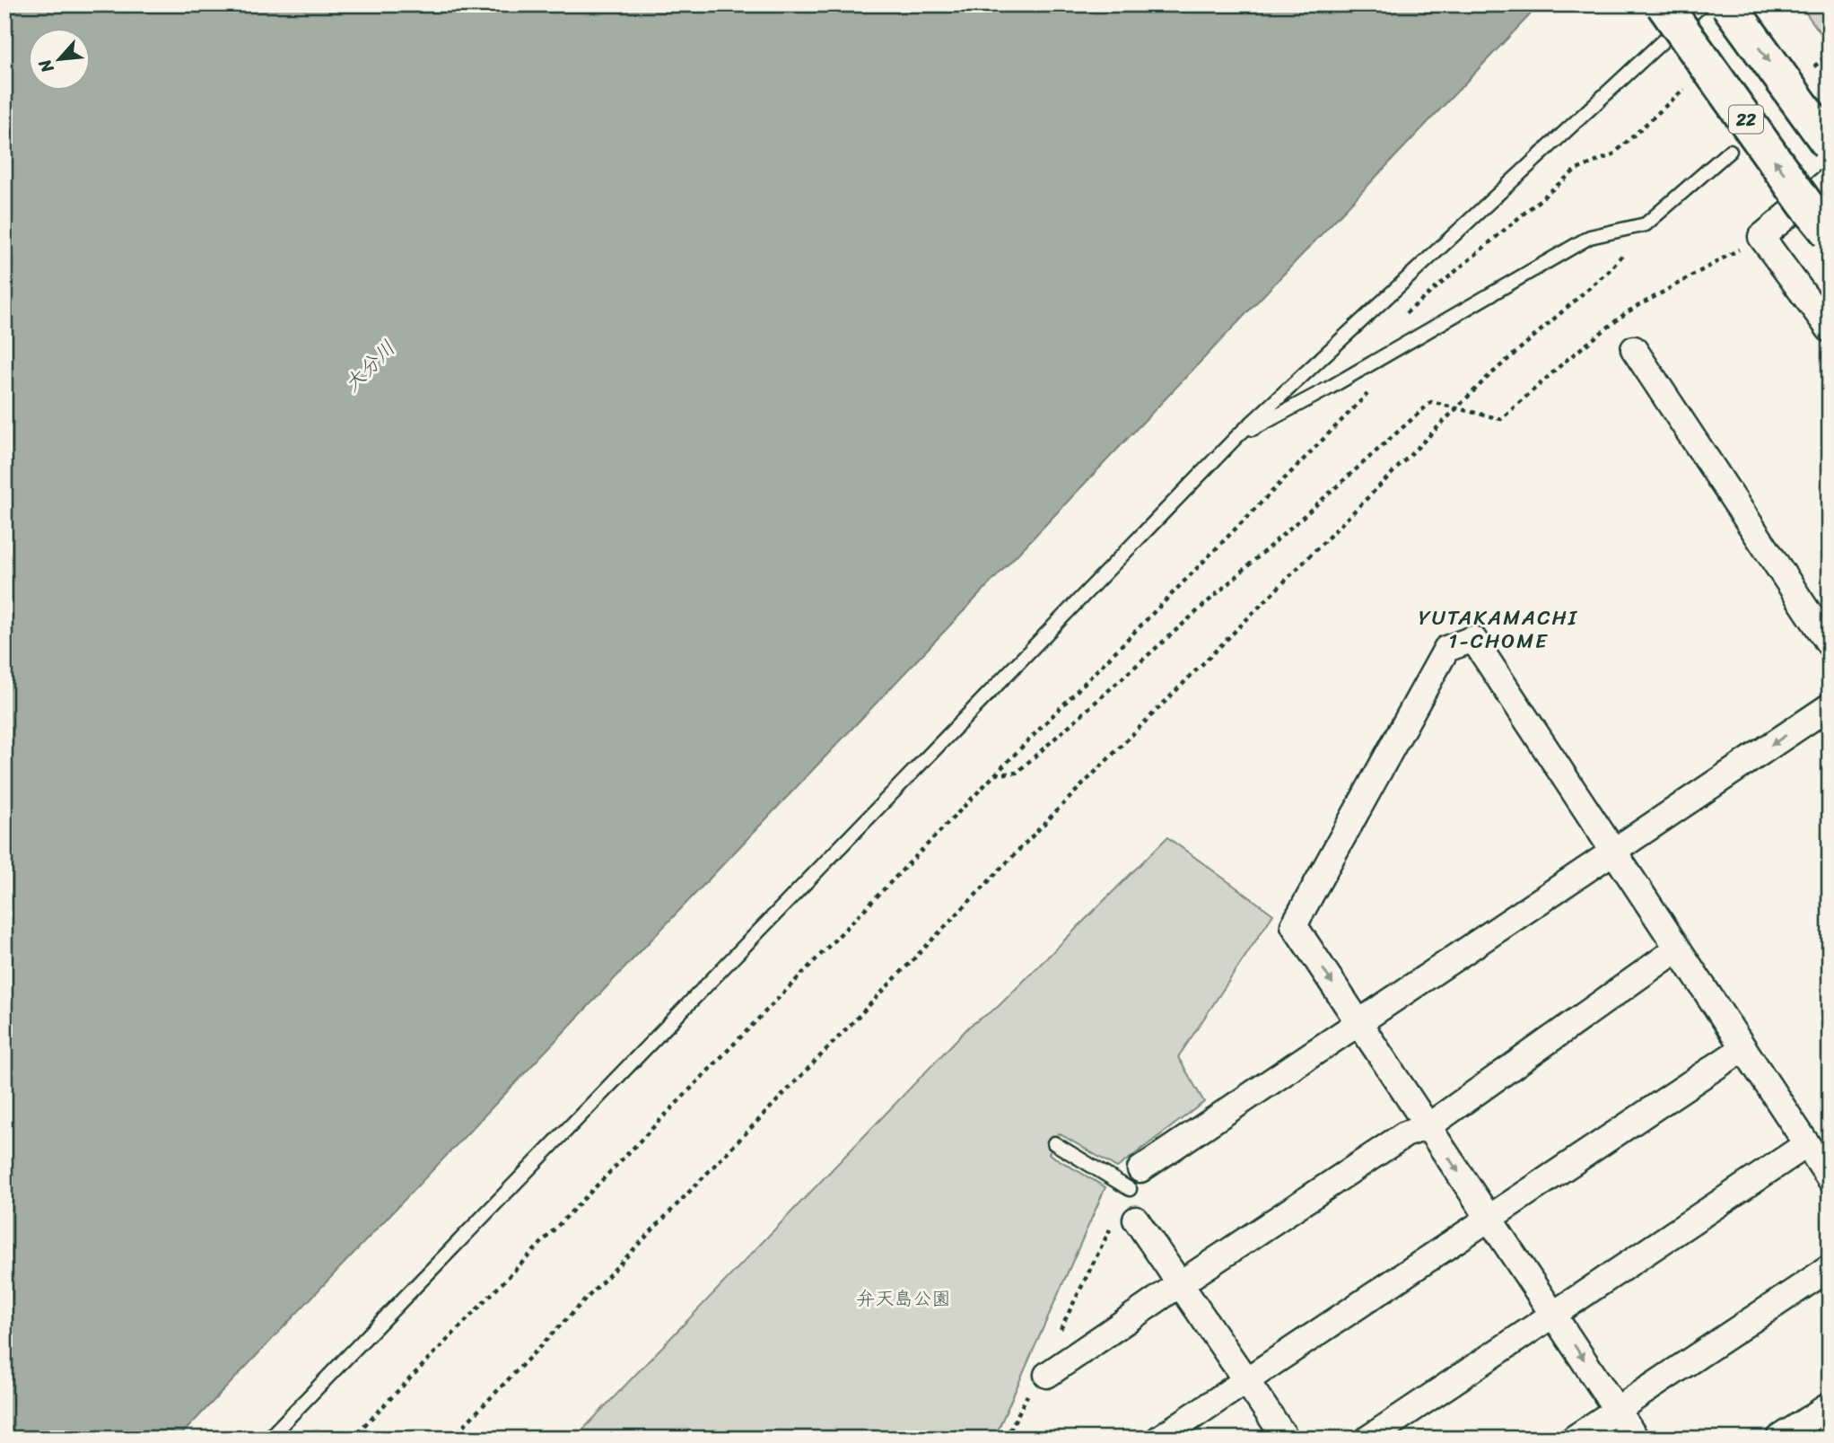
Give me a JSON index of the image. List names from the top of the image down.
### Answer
{
  "streets": {
    "main road": ["22"]
  },
  "districts": ["YUTAKAMACHI 1-CHOME"],
  "water": ["大分川"],
  "parks": ["弁天島公園"],
  "north": "bottom left"
}
